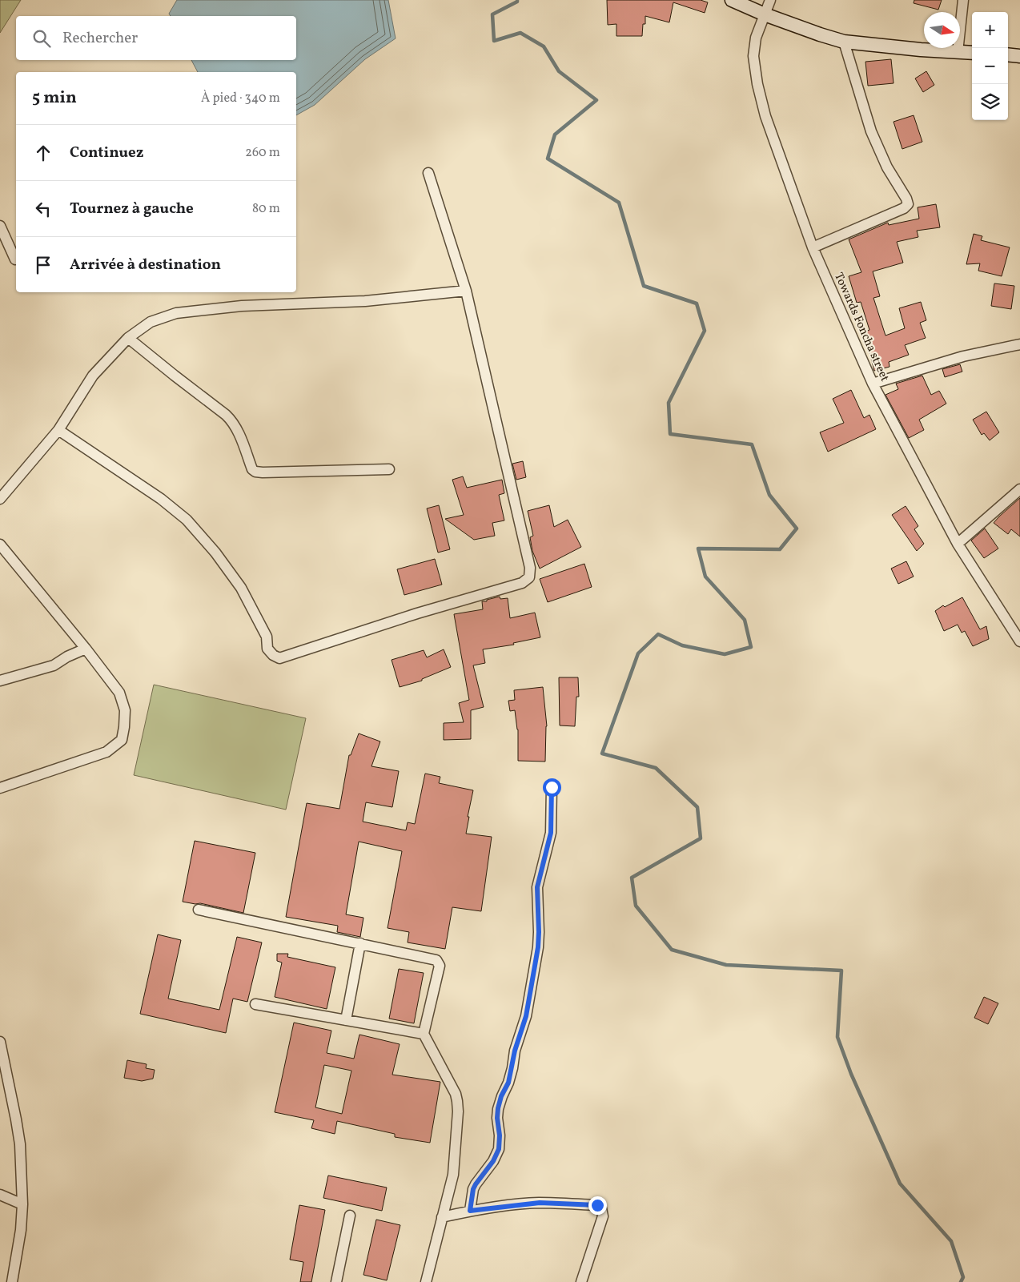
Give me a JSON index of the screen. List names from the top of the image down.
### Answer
{
  "streets": {
    "street": ["Towards Foncha street"]
  },
  "north": "right",
  "page": {
    "map_buttons": ["+", "−"],
    "search": "Rechercher",
    "heading": ["5 min", "À pied · 340 m"],
    "list": [
      ["Continuez", "260 m"],
      ["Tournez à gauche", "80 m"],
      "Arrivée à destination"
    ]
  }
}
